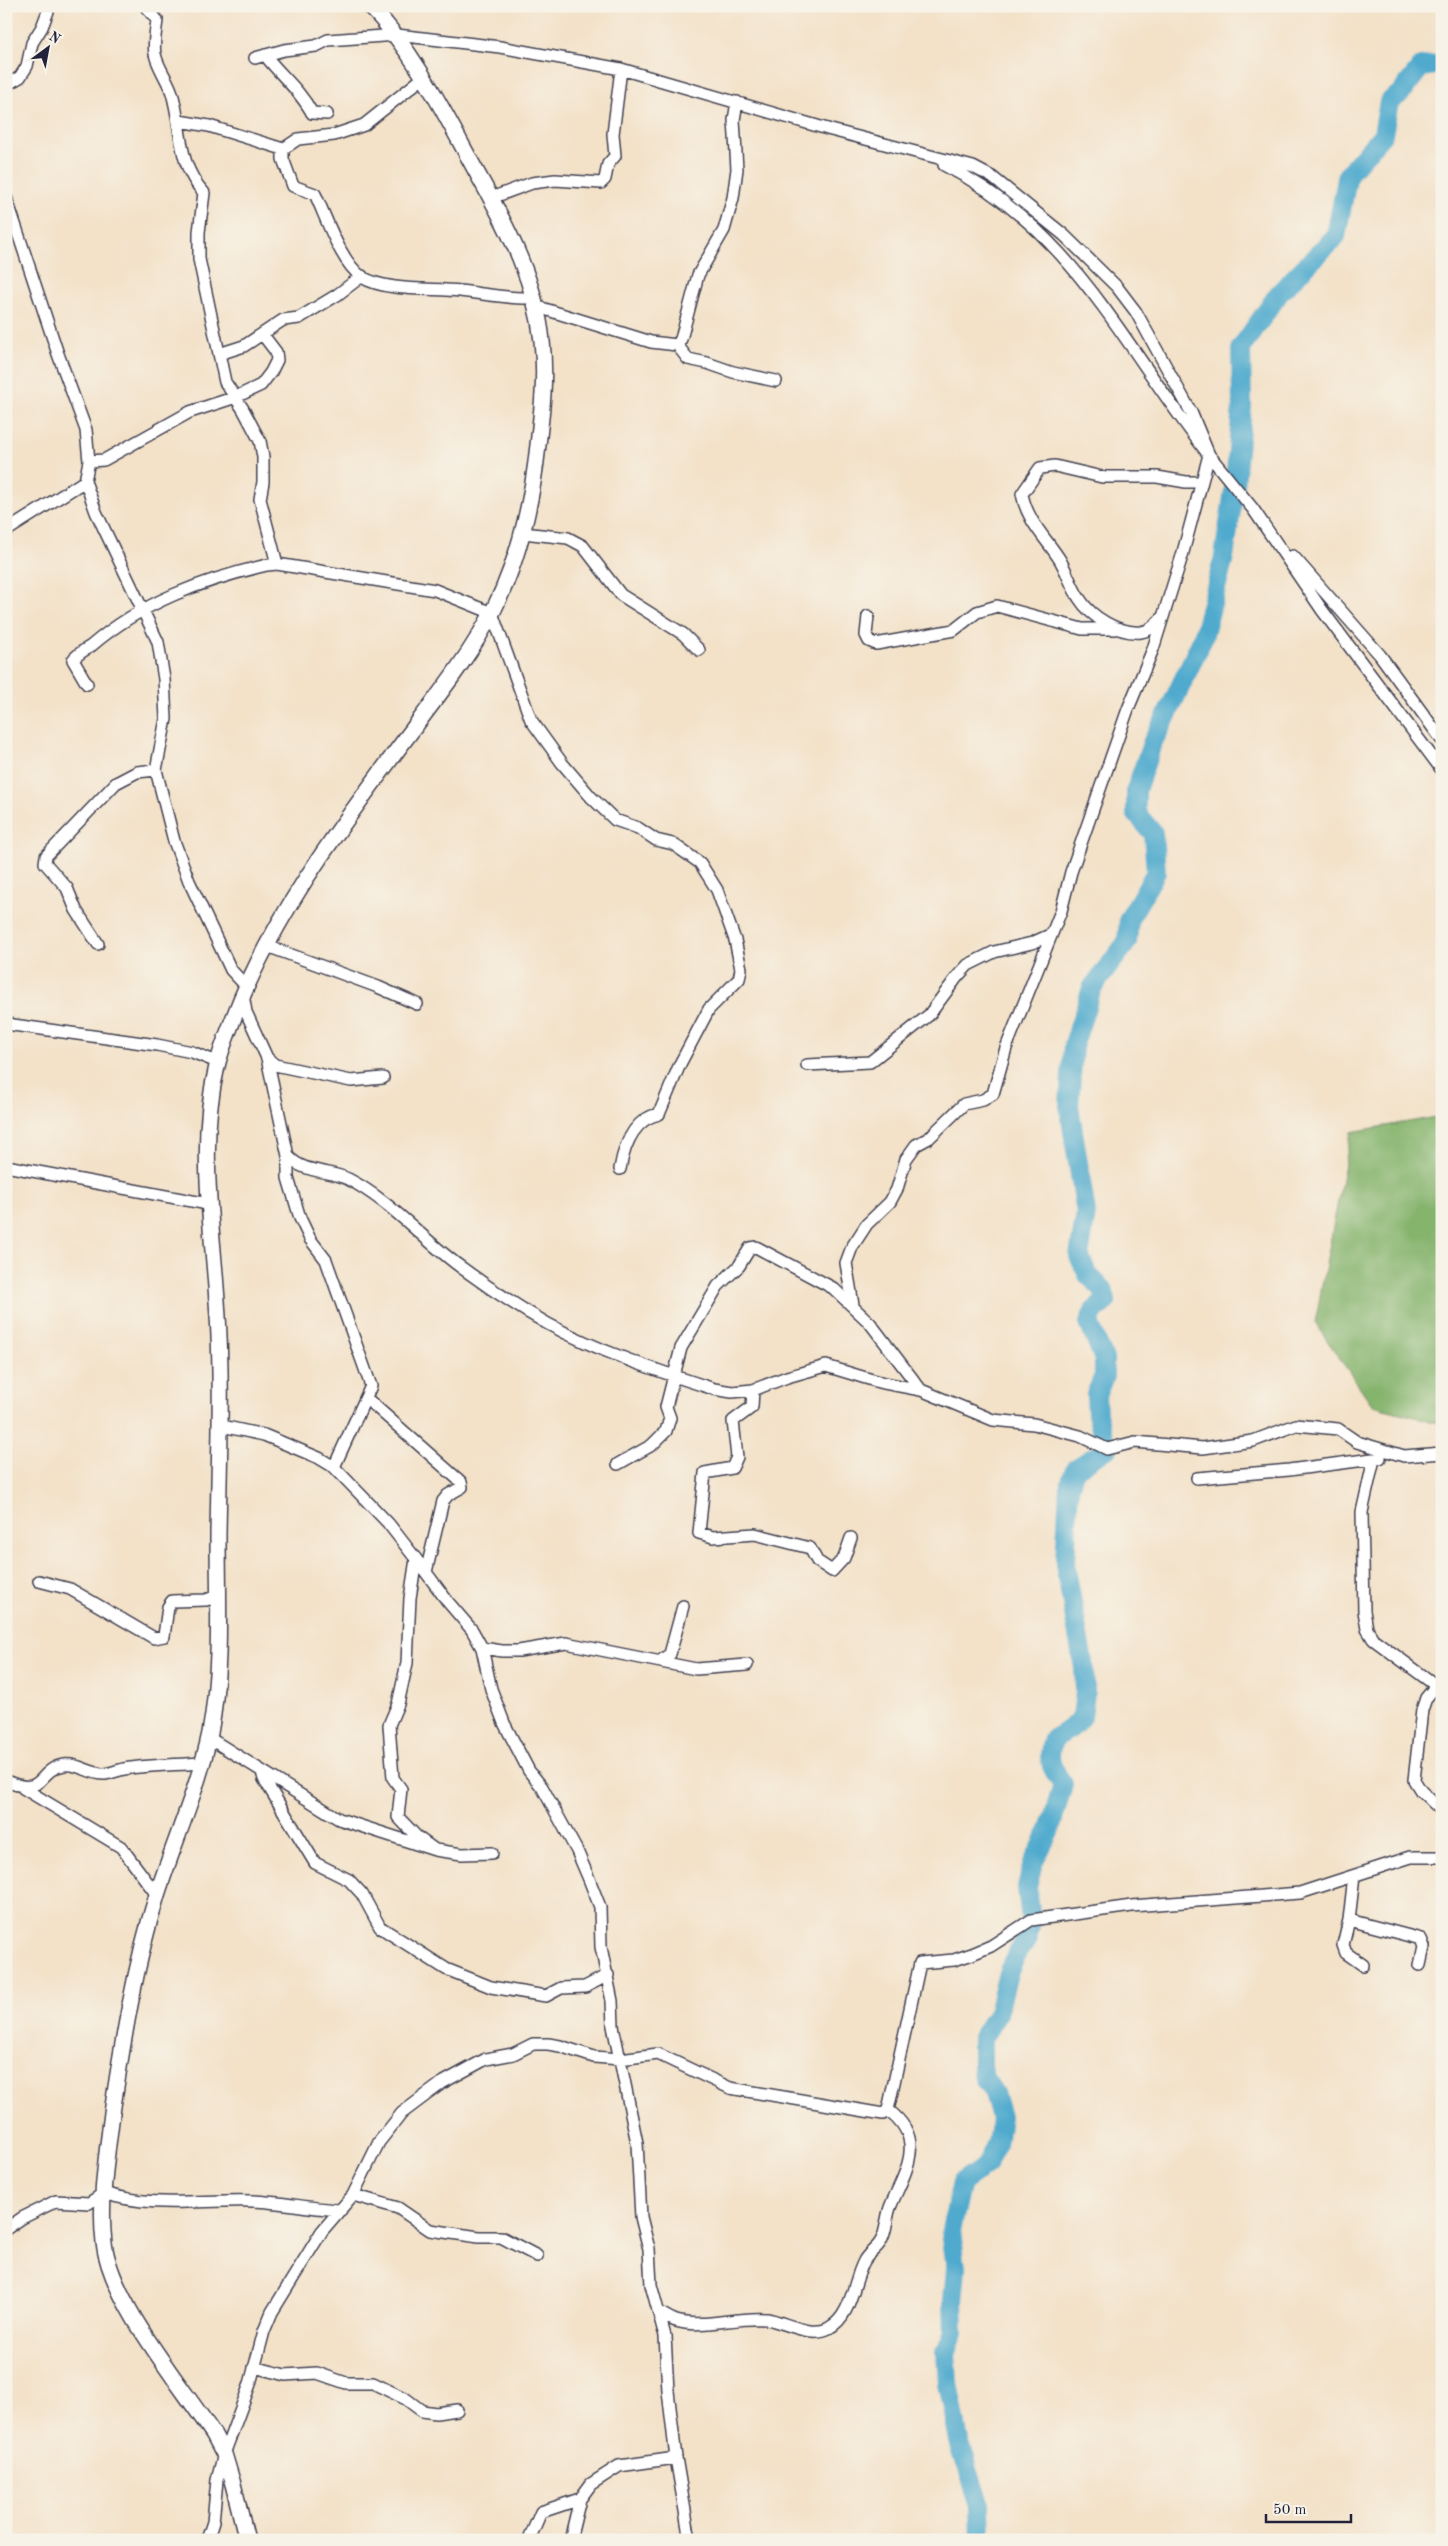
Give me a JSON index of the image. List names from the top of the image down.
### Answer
{
  "scale_bar": "50 m",
  "north": "top right"
}
